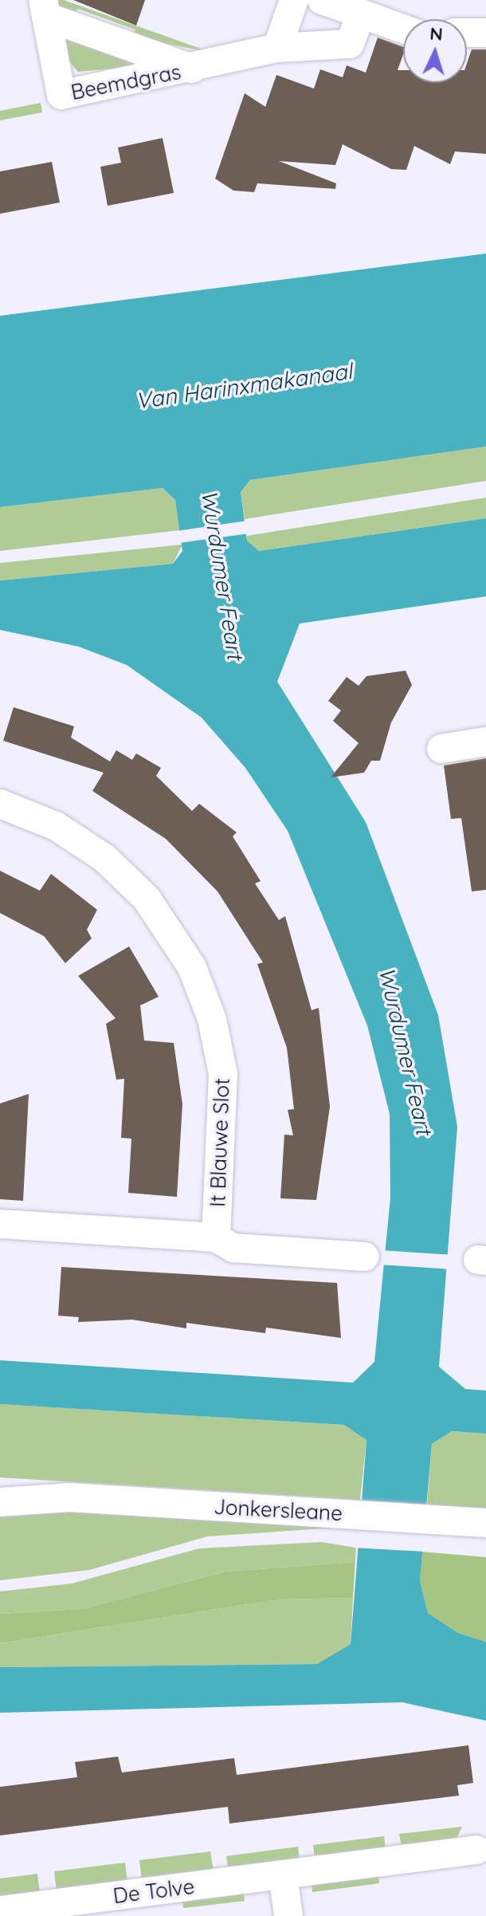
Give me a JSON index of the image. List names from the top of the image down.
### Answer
{
  "streets": {
    "street": [
      "Beemdgras",
      "It Blauwe Slot",
      "Jonkersleane",
      "De Tolve"
    ]
  },
  "water": ["Van Harinxmakanaal", "Wurdumer Feart"],
  "north": "top"
}
